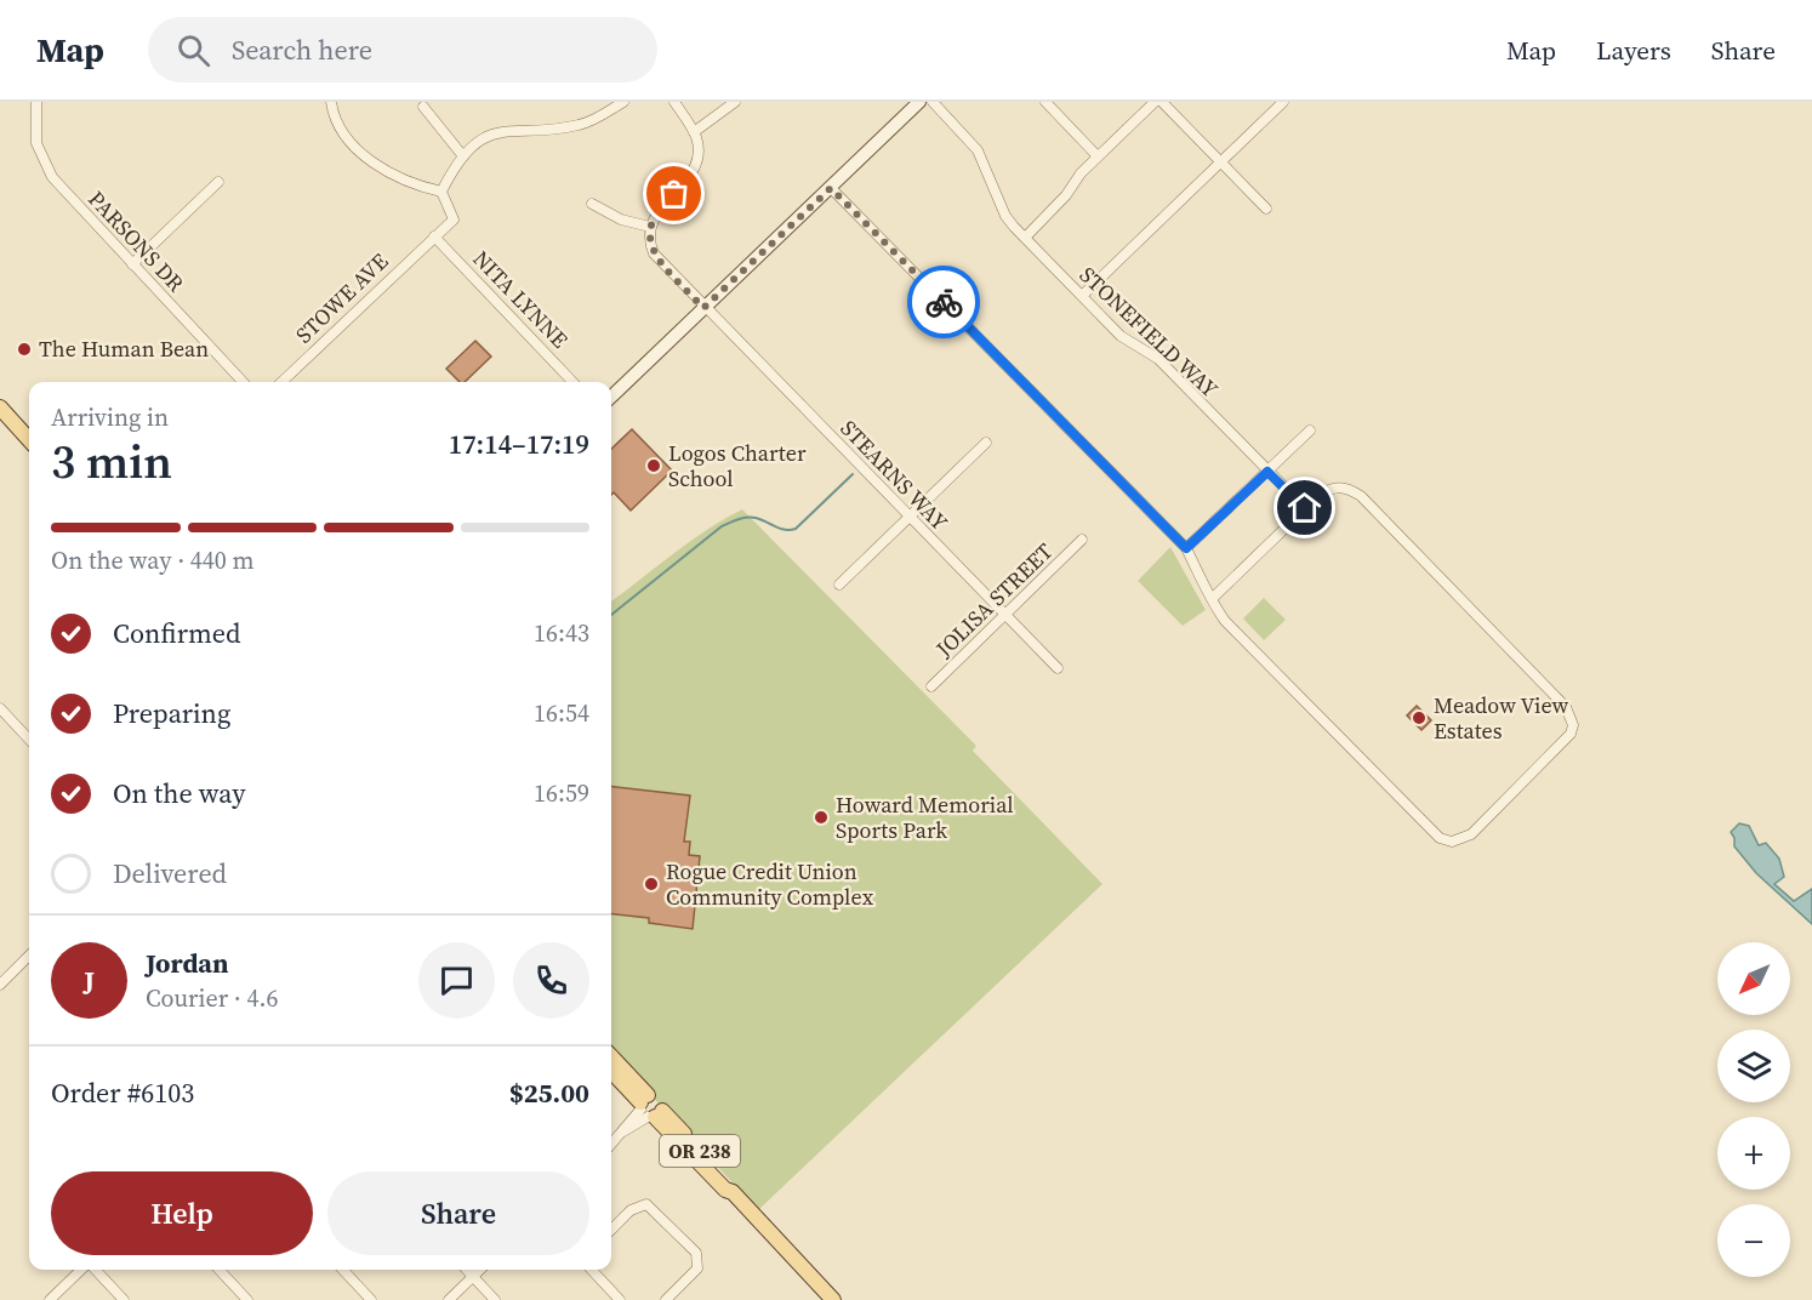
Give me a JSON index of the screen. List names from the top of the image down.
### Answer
{
  "streets": {
    "main road": ["OR 238"],
    "street": [
      "PARSONS DR",
      "STOWE AVE",
      "NITA LYNNE",
      "STONEFIELD WAY",
      "STEARNS WAY",
      "JOLISA STREET"
    ]
  },
  "crossings": [
    ["STOWE AVE", "NITA LYNNE"],
    ["STEARNS WAY", "JOLISA STREET"]
  ],
  "places": [
    "The Human Bean",
    "Logos Charter School",
    "Meadow View Estates",
    "Howard Memorial Sports Park",
    "Rogue Credit Union Community Complex"
  ],
  "north": "bottom left",
  "page": {
    "header": "Map",
    "search": "Search here",
    "nav": ["Map", "Layers", "Share"],
    "heading": ["3 min", "Arriving in", "17:14–17:19"],
    "panel": [
      "Jordan",
      "Courier · 4.6",
      "Order #6103",
      "$25.00"
    ],
    "bar": "On the way · 440 m",
    "list": [
      ["Confirmed", "16:43"],
      ["Preparing", "16:54"],
      ["On the way", "16:59"],
      "Delivered"
    ],
    "map_buttons": ["+", "−"],
    "round": "J",
    "buttons": ["Help", "Share"]
  }
}
